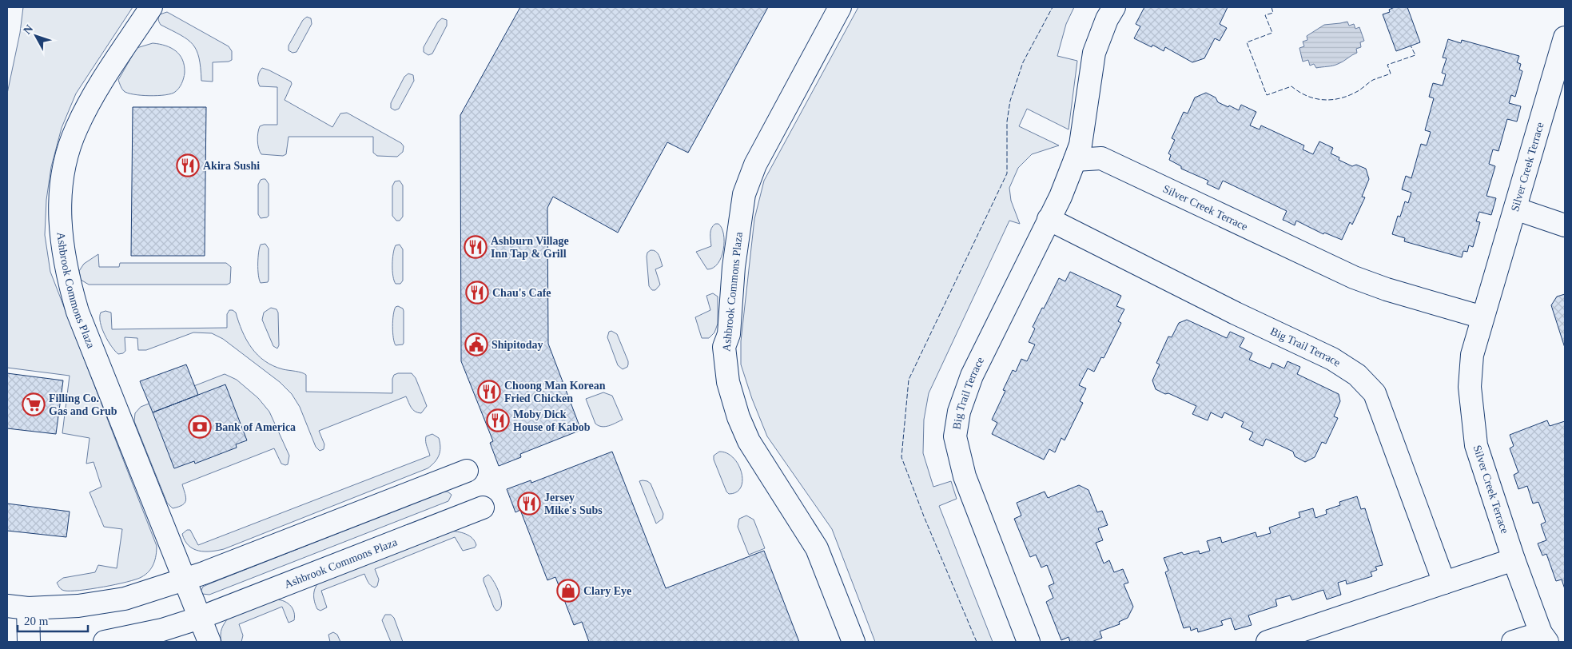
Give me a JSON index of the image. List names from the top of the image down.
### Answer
{
  "streets": {
    "street": ["Silver Creek Terrace", "Ashbrook Commons Plaza", "Big Trail Terrace"]
  },
  "crossings": [
    ["Silver Creek Terrace", "Big Trail Terrace"]
  ],
  "places": {
    "restaurant": [
      "Akira Sushi",
      "Ashburn Village Inn Tap & Grill",
      "Chau's Cafe",
      "Choong Man Korean Fried Chicken",
      "Moby Dick House of Kabob",
      "Jersey Mike's Subs"
    ],
    "public building": ["Shipitoday"],
    "supermarket": ["Filling Co. Gas and Grub"],
    "bank": ["Bank of America"],
    "shop": ["Clary Eye"]
  },
  "scale_bar": "20 m",
  "north": "top left"
}
